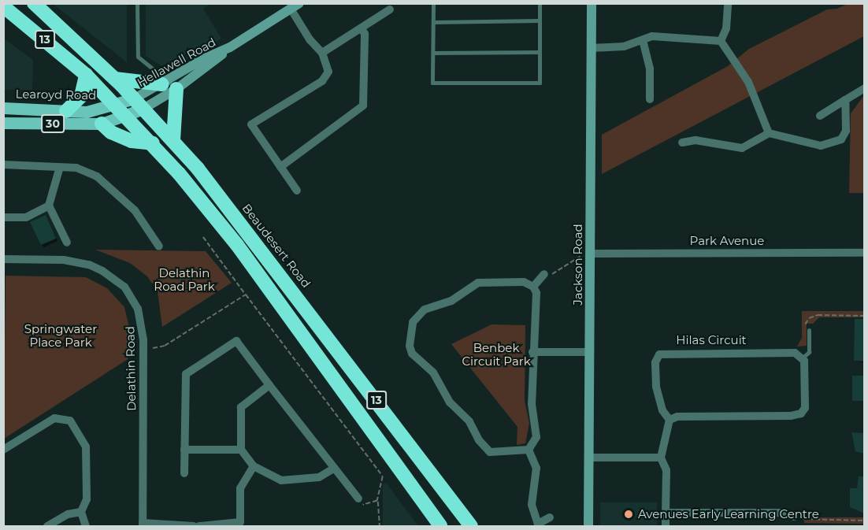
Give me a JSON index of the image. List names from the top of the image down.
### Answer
{
  "streets": {
    "highway": ["13", "Beaudesert Road"],
    "main road": ["Learoyd Road", "30"],
    "street": [
      "Hellawell Road",
      "Park Avenue",
      "Jackson Road",
      "Hilas Circuit",
      "Delathin Road"
    ]
  },
  "crossings": [
    ["13", "Learoyd Road"],
    ["Hellawell Road", "Learoyd Road"],
    ["Hellawell Road", "Beaudesert Road"],
    ["Learoyd Road", "Beaudesert Road"],
    ["Park Avenue", "Jackson Road"]
  ],
  "parks": ["Delathin Road Park", "Springwater Place Park", "Benbek Circuit Park"],
  "places": ["Avenues Early Learning Centre"]
}
